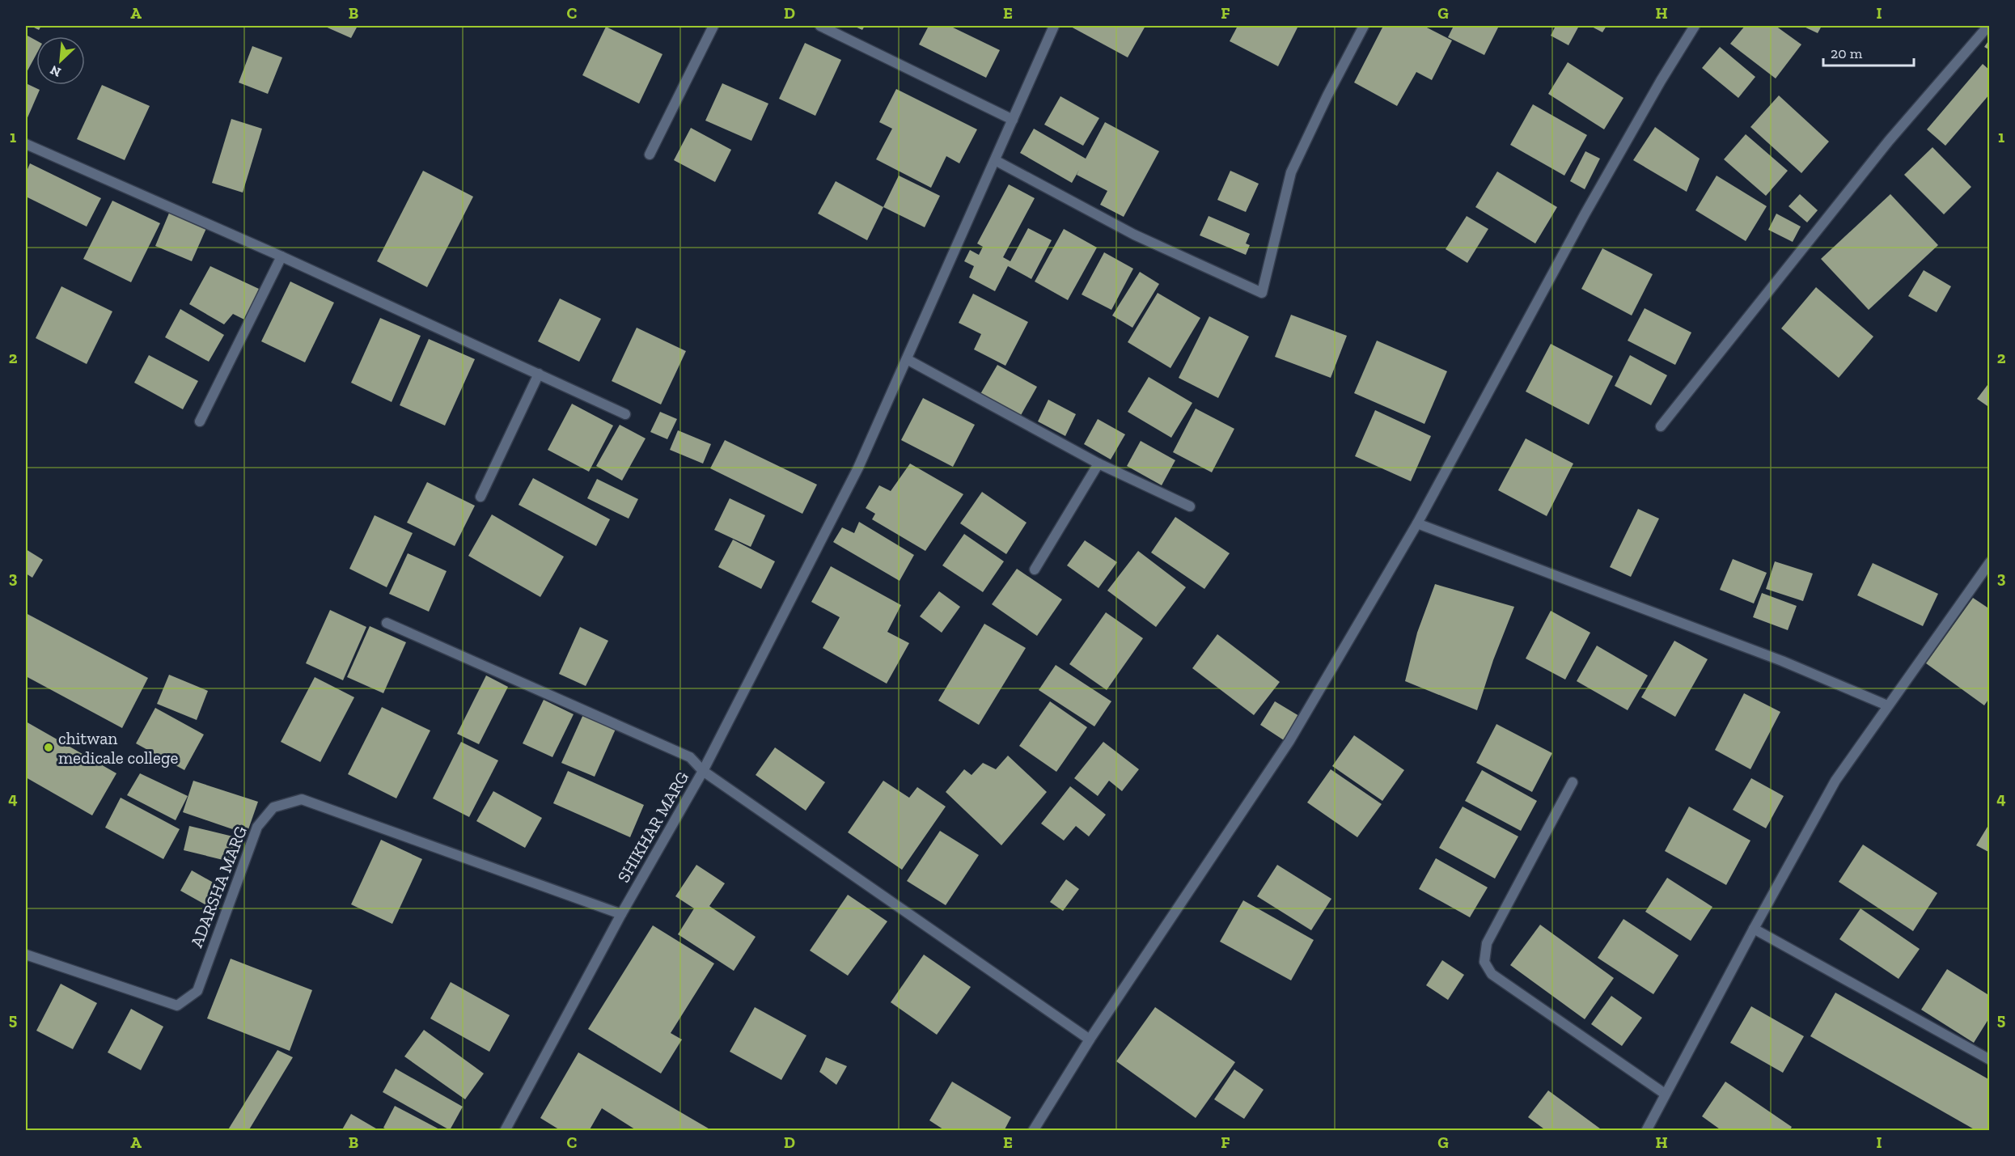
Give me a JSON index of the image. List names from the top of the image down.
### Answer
{
  "streets": {
    "street": ["SHIKHAR MARG", "ADARSHA MARG"]
  },
  "crossings": [
    ["SHIKHAR MARG", "ADARSHA MARG"]
  ],
  "places": ["chitwan medicale college"],
  "scale_bar": "20 m",
  "north": "bottom left",
  "grid": {
    "columns": [
      "A",
      "B",
      "C",
      "D",
      "E",
      "F",
      "G",
      "H",
      "I"
    ],
    "rows": [
      "1",
      "2",
      "3",
      "4",
      "5"
    ]
  }
}
